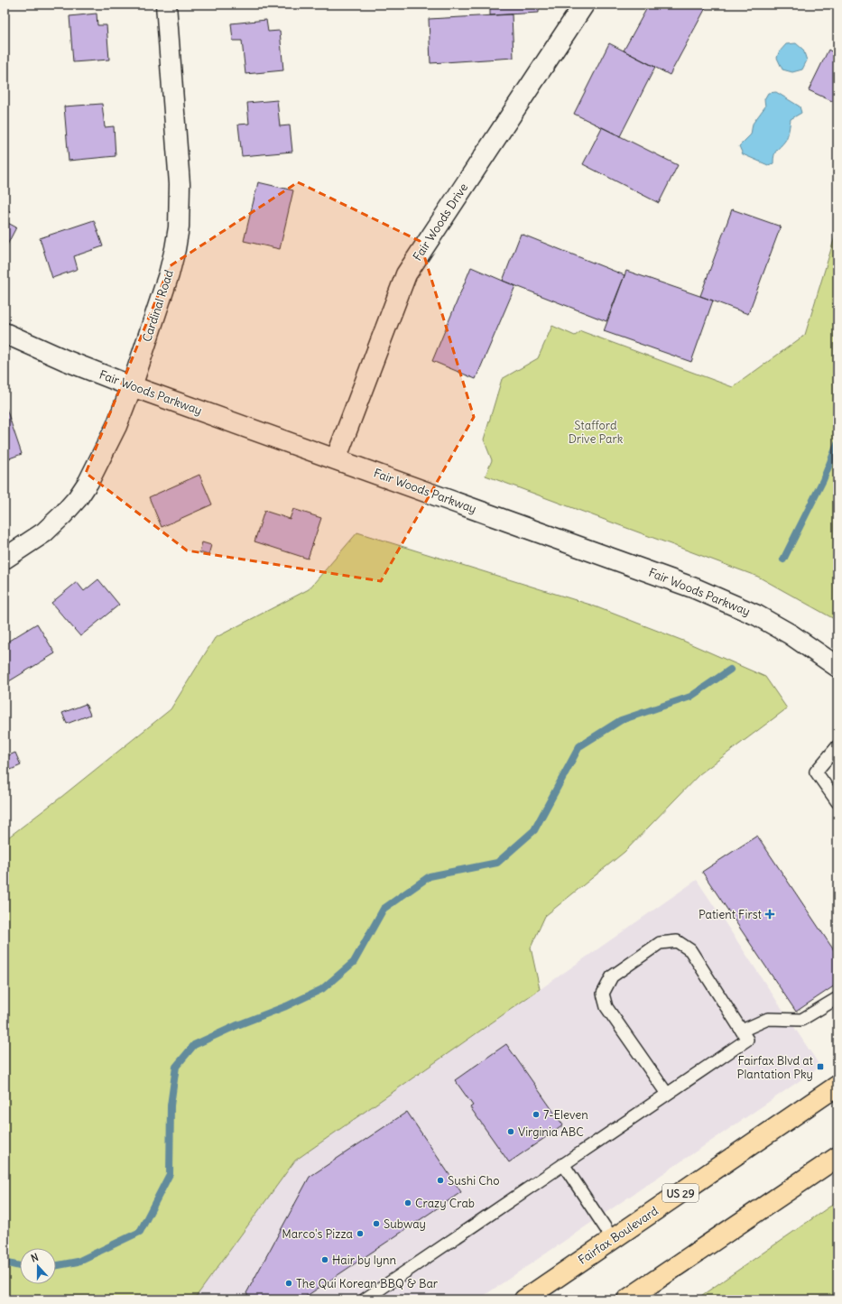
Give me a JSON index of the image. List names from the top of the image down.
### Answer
{
  "streets": {
    "main road": ["US 29", "Fairfax Boulevard"],
    "street": ["Fair Woods Drive", "Cardinal Road", "Fair Woods Parkway"]
  },
  "crossings": [
    ["Fair Woods Drive", "Fair Woods Parkway"],
    ["Cardinal Road", "Fair Woods Parkway"]
  ],
  "parks": ["Stafford Drive Park"],
  "places": {
    "health": ["Patient First"],
    "transit": ["Fairfax Blvd at Plantation Pky"],
    "other": [
      "7-Eleven",
      "Virginia ABC",
      "Sushi Cho",
      "Crazy Crab",
      "Subway",
      "Marco's Pizza",
      "Hair by lynn",
      "The Qui Korean BBQ & Bar"
    ]
  },
  "north": "top"
}
